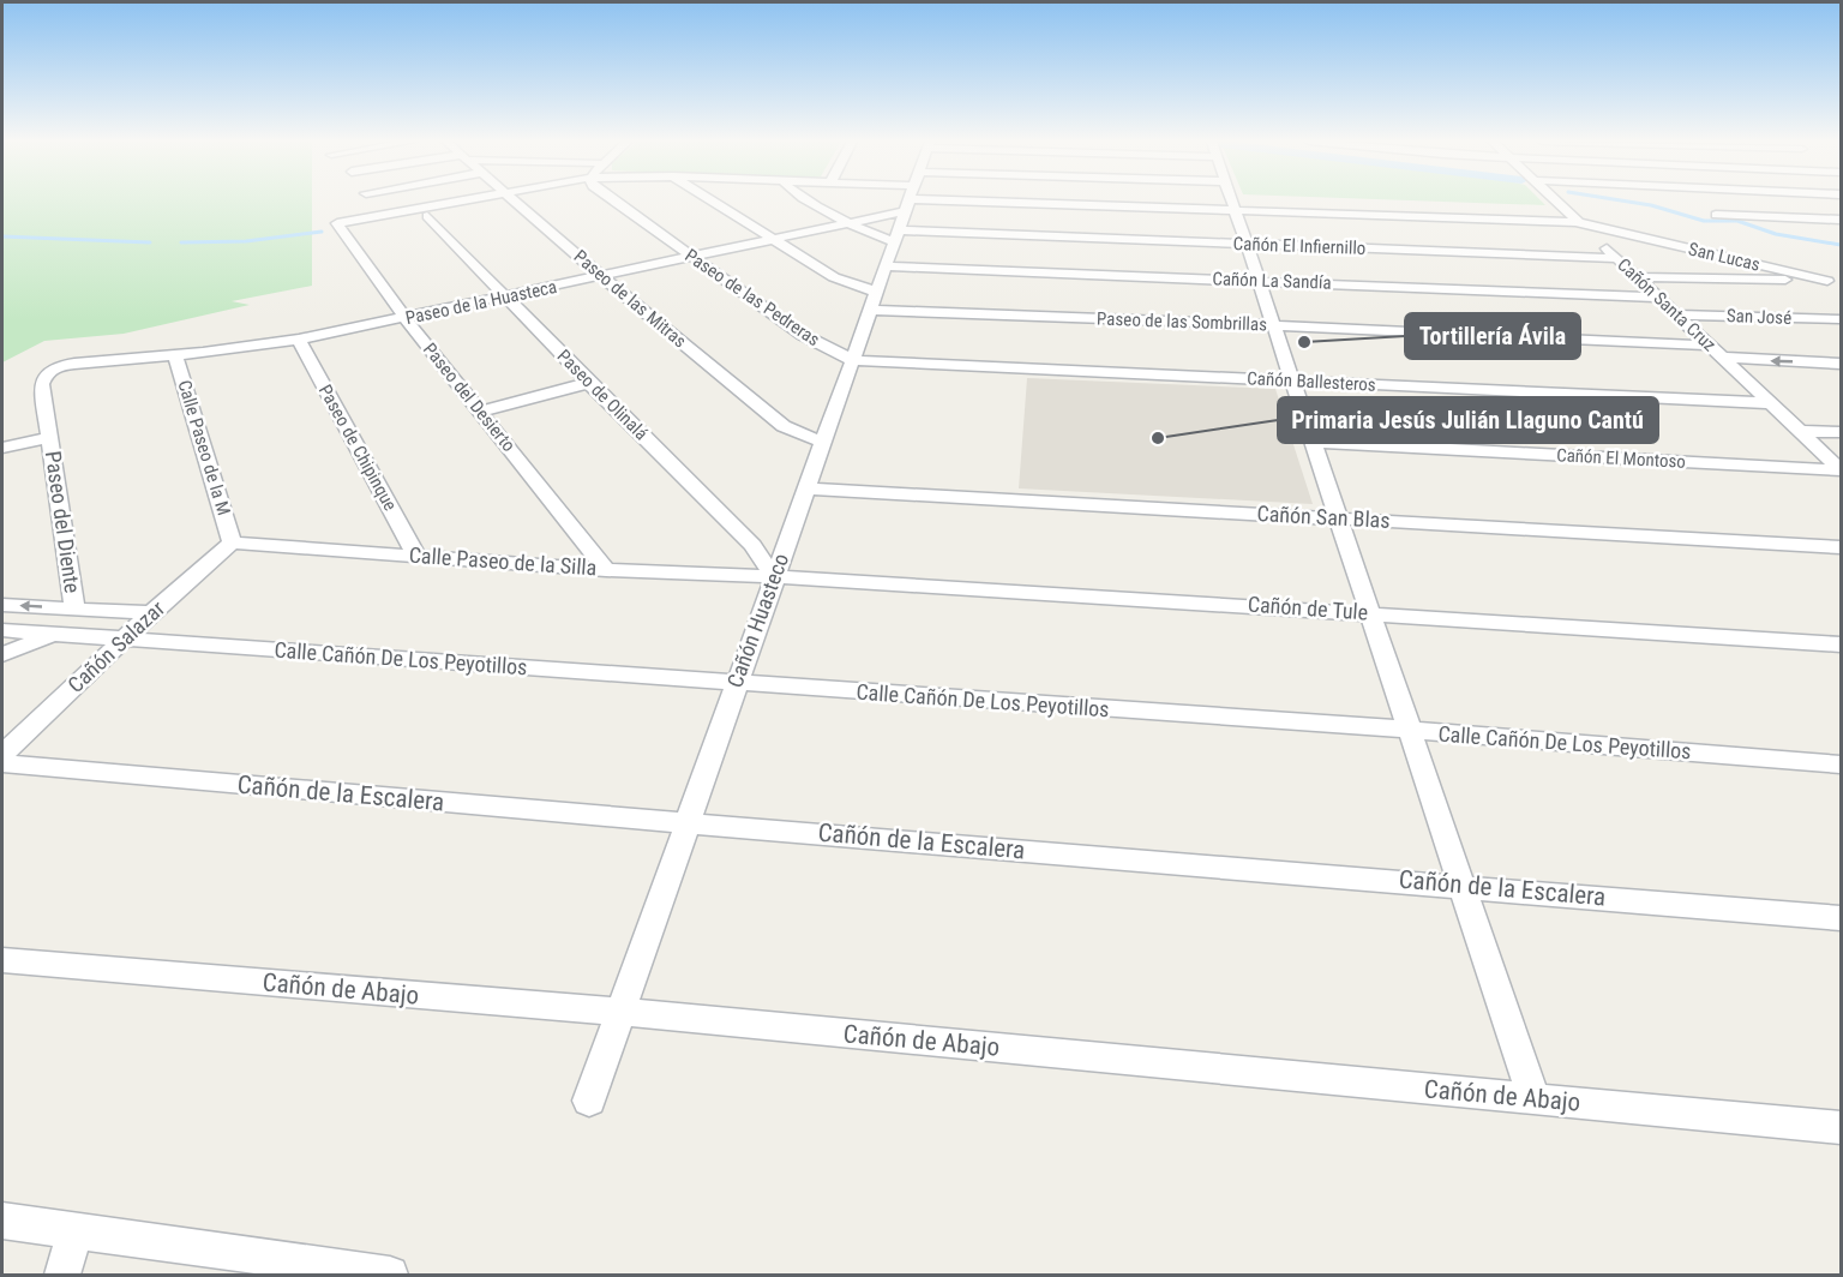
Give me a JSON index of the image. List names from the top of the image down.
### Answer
{
  "streets": {
    "street": [
      "Cañón El Infiernillo",
      "San Lucas",
      "Cañón La Sandía",
      "Paseo de las Pedreras",
      "Paseo de las Mitras",
      "Paseo de la Huasteca",
      "Cañón Santa Cruz",
      "San José",
      "Paseo de las Sombrillas",
      "Cañón Ballesteros",
      "Paseo de Olinalá",
      "Paseo del Desierto",
      "Calle Paseo de la M",
      "Paseo de Chipinque",
      "Cañón El Montoso",
      "Cañón San Blas",
      "Paseo del Diente",
      "Calle Paseo de la Silla",
      "Cañón de Tule",
      "Cañón Huasteco",
      "Cañón Salazar",
      "Calle Cañón De Los Peyotillos",
      "Cañón de la Escalera",
      "Cañón de Abajo"
    ]
  },
  "crossings": [
    ["Cañón El Infiernillo", "San Lucas"],
    ["Cañón El Infiernillo", "Paseo de la Huasteca"],
    ["Cañón El Infiernillo", "Cañón Santa Cruz"],
    ["Cañón El Infiernillo", "Cañón Huasteco"],
    ["San Lucas", "Paseo de la Huasteca"],
    ["San Lucas", "Cañón Santa Cruz"],
    ["San Lucas", "Cañón Huasteco"],
    ["Cañón La Sandía", "Cañón Santa Cruz"],
    ["Cañón La Sandía", "Cañón Huasteco"],
    ["Paseo de las Pedreras", "Paseo de la Huasteca"],
    ["Paseo de las Pedreras", "Cañón Ballesteros"],
    ["Paseo de las Pedreras", "Cañón Huasteco"],
    ["Paseo de las Mitras", "Paseo de la Huasteca"],
    ["Paseo de las Mitras", "Cañón Huasteco"],
    ["Paseo de la Huasteca", "Paseo de las Sombrillas"],
    ["Paseo de la Huasteca", "Paseo de Olinalá"],
    ["Paseo de la Huasteca", "Paseo del Desierto"],
    ["Paseo de la Huasteca", "Calle Paseo de la M"],
    ["Paseo de la Huasteca", "Paseo de Chipinque"],
    ["Paseo de la Huasteca", "Paseo del Diente"],
    ["Paseo de la Huasteca", "Cañón Huasteco"],
    ["Cañón Santa Cruz", "San José"],
    ["Cañón Santa Cruz", "Paseo de las Sombrillas"],
    ["Cañón Santa Cruz", "Cañón Ballesteros"],
    ["Cañón Santa Cruz", "Cañón El Montoso"],
    ["Paseo de las Sombrillas", "Cañón Huasteco"],
    ["Cañón Ballesteros", "Cañón Huasteco"],
    ["Paseo de Olinalá", "Calle Paseo de la Silla"],
    ["Paseo de Olinalá", "Cañón de Tule"],
    ["Paseo de Olinalá", "Cañón Huasteco"],
    ["Paseo del Desierto", "Calle Paseo de la Silla"],
    ["Calle Paseo de la M", "Calle Paseo de la Silla"],
    ["Calle Paseo de la M", "Cañón Salazar"],
    ["Paseo de Chipinque", "Calle Paseo de la Silla"],
    ["Cañón San Blas", "Cañón Huasteco"],
    ["Calle Paseo de la Silla", "Cañón de Tule"],
    ["Calle Paseo de la Silla", "Cañón Huasteco"],
    ["Calle Paseo de la Silla", "Cañón Salazar"],
    ["Cañón de Tule", "Cañón Huasteco"],
    ["Cañón Huasteco", "Calle Cañón De Los Peyotillos"],
    ["Cañón Huasteco", "Cañón de la Escalera"],
    ["Cañón Huasteco", "Cañón de Abajo"],
    ["Cañón Salazar", "Calle Cañón De Los Peyotillos"]
  ],
  "places": ["Tortillería Ávila", "Primaria Jesús Julián Llaguno Cantú"]
}
